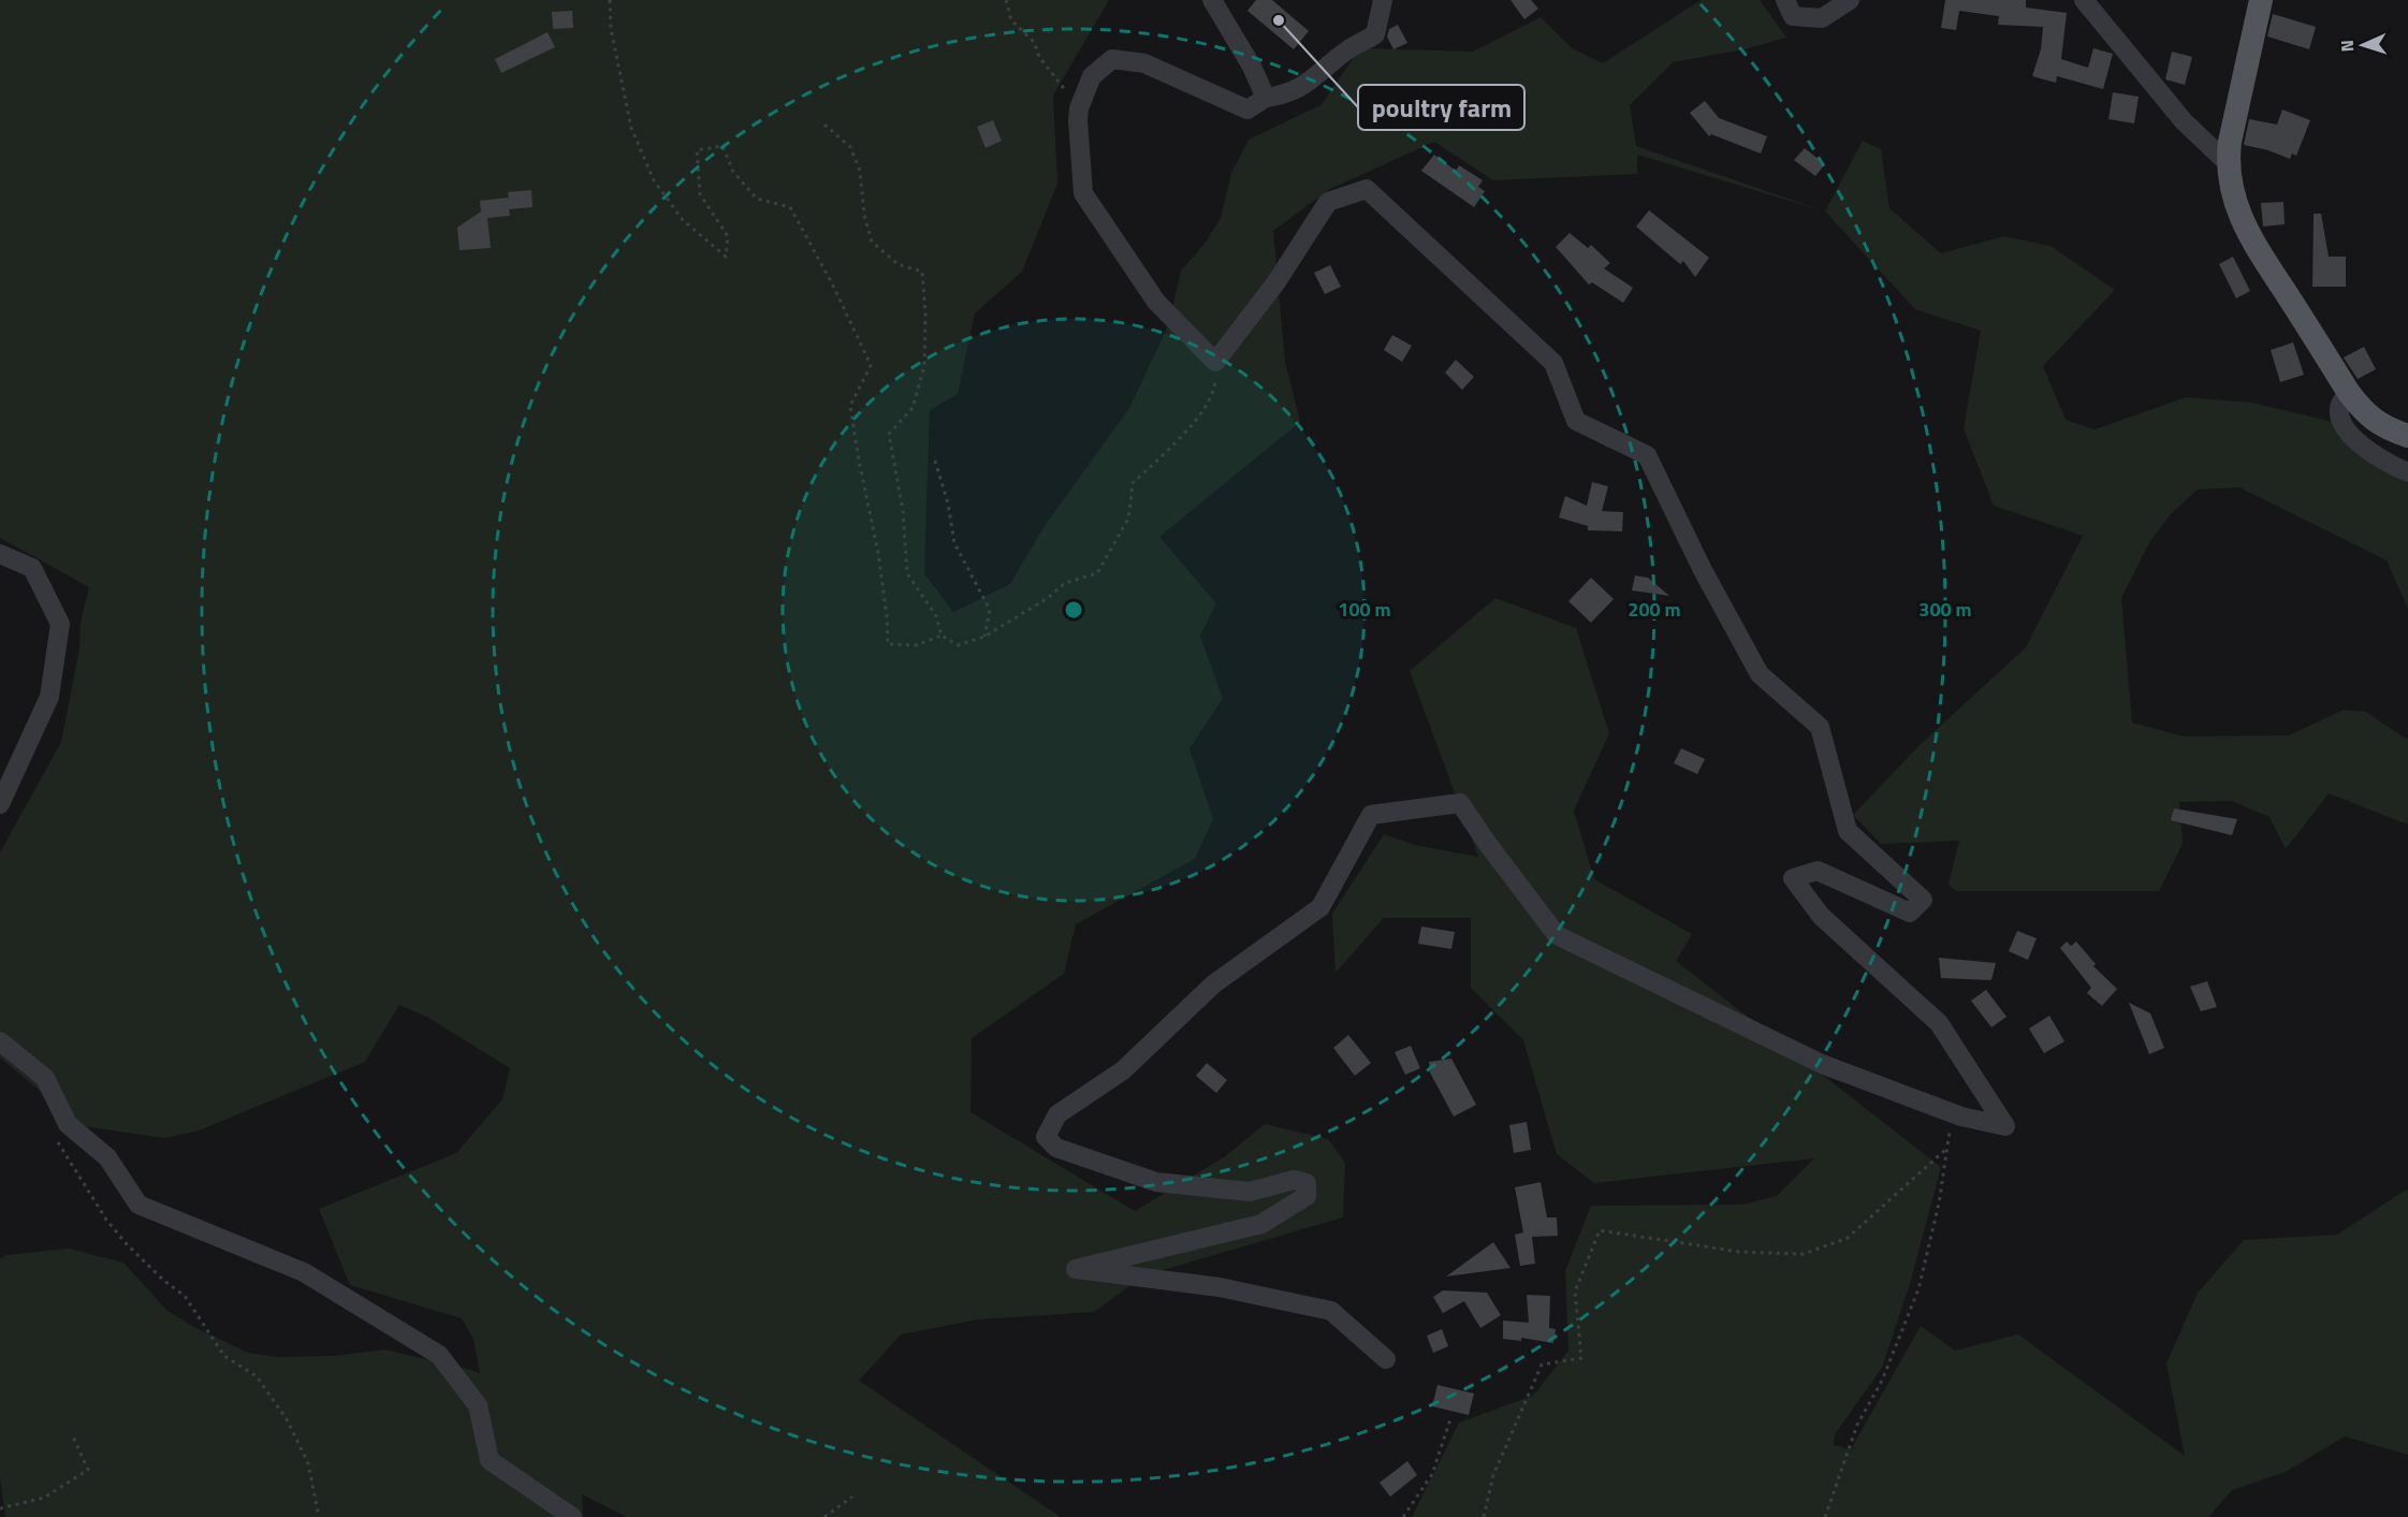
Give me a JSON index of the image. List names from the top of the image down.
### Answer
{
  "places": ["poultry farm"],
  "north": "left",
  "rings": ["100 m", "200 m", "300 m"]
}
